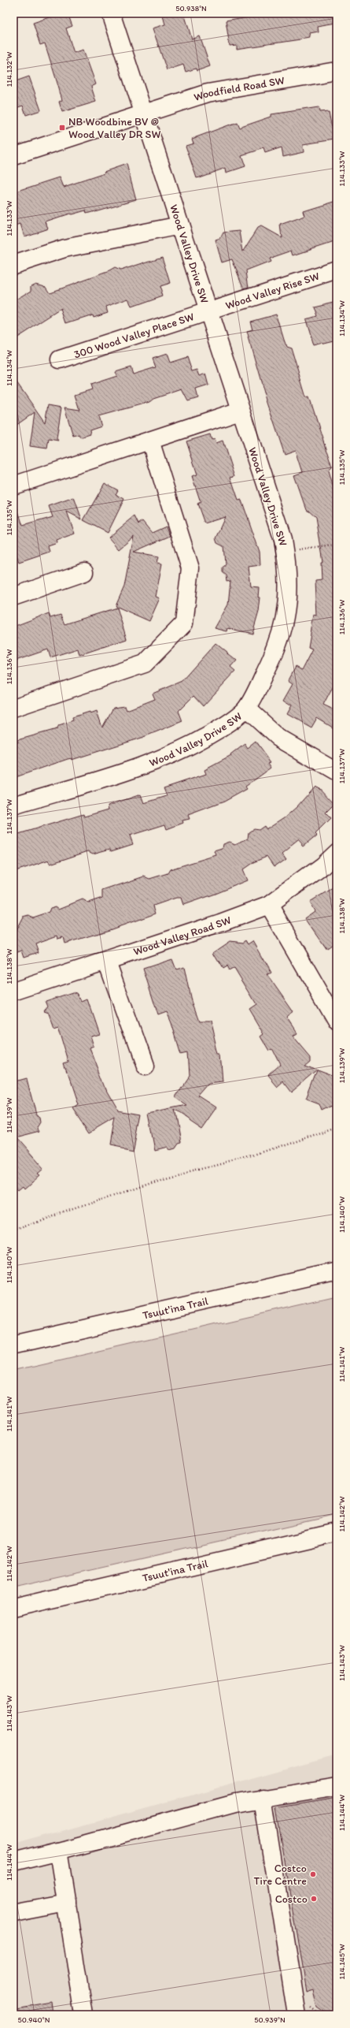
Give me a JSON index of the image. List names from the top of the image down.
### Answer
{
  "streets": {
    "main road": [
      "Woodfield Road SW",
      "Wood Valley Drive SW",
      "Wood Valley Rise SW",
      "300 Wood Valley Place SW",
      "Wood Valley Road SW",
      "Tsuut'ina Trail"
    ]
  },
  "crossings": [
    ["Woodfield Road SW", "Wood Valley Drive SW"],
    ["Wood Valley Drive SW", "Wood Valley Rise SW"],
    ["Wood Valley Drive SW", "300 Wood Valley Place SW"],
    ["Wood Valley Rise SW", "300 Wood Valley Place SW"]
  ],
  "places": {
    "transit": ["NB Woodbine BV @ Wood Valley DR SW"],
    "other": ["Costco Tire Centre", "Costco"]
  },
  "coordinates": [
    "50.938°N",
    "114.132°W",
    "114.133°W",
    "114.134°W",
    "114.135°W",
    "114.136°W",
    "114.137°W",
    "114.138°W",
    "114.139°W",
    "114.140°W",
    "114.141°W",
    "114.142°W",
    "114.143°W",
    "114.144°W",
    "114.145°W",
    "50.940°N",
    "50.939°N"
  ]
}
